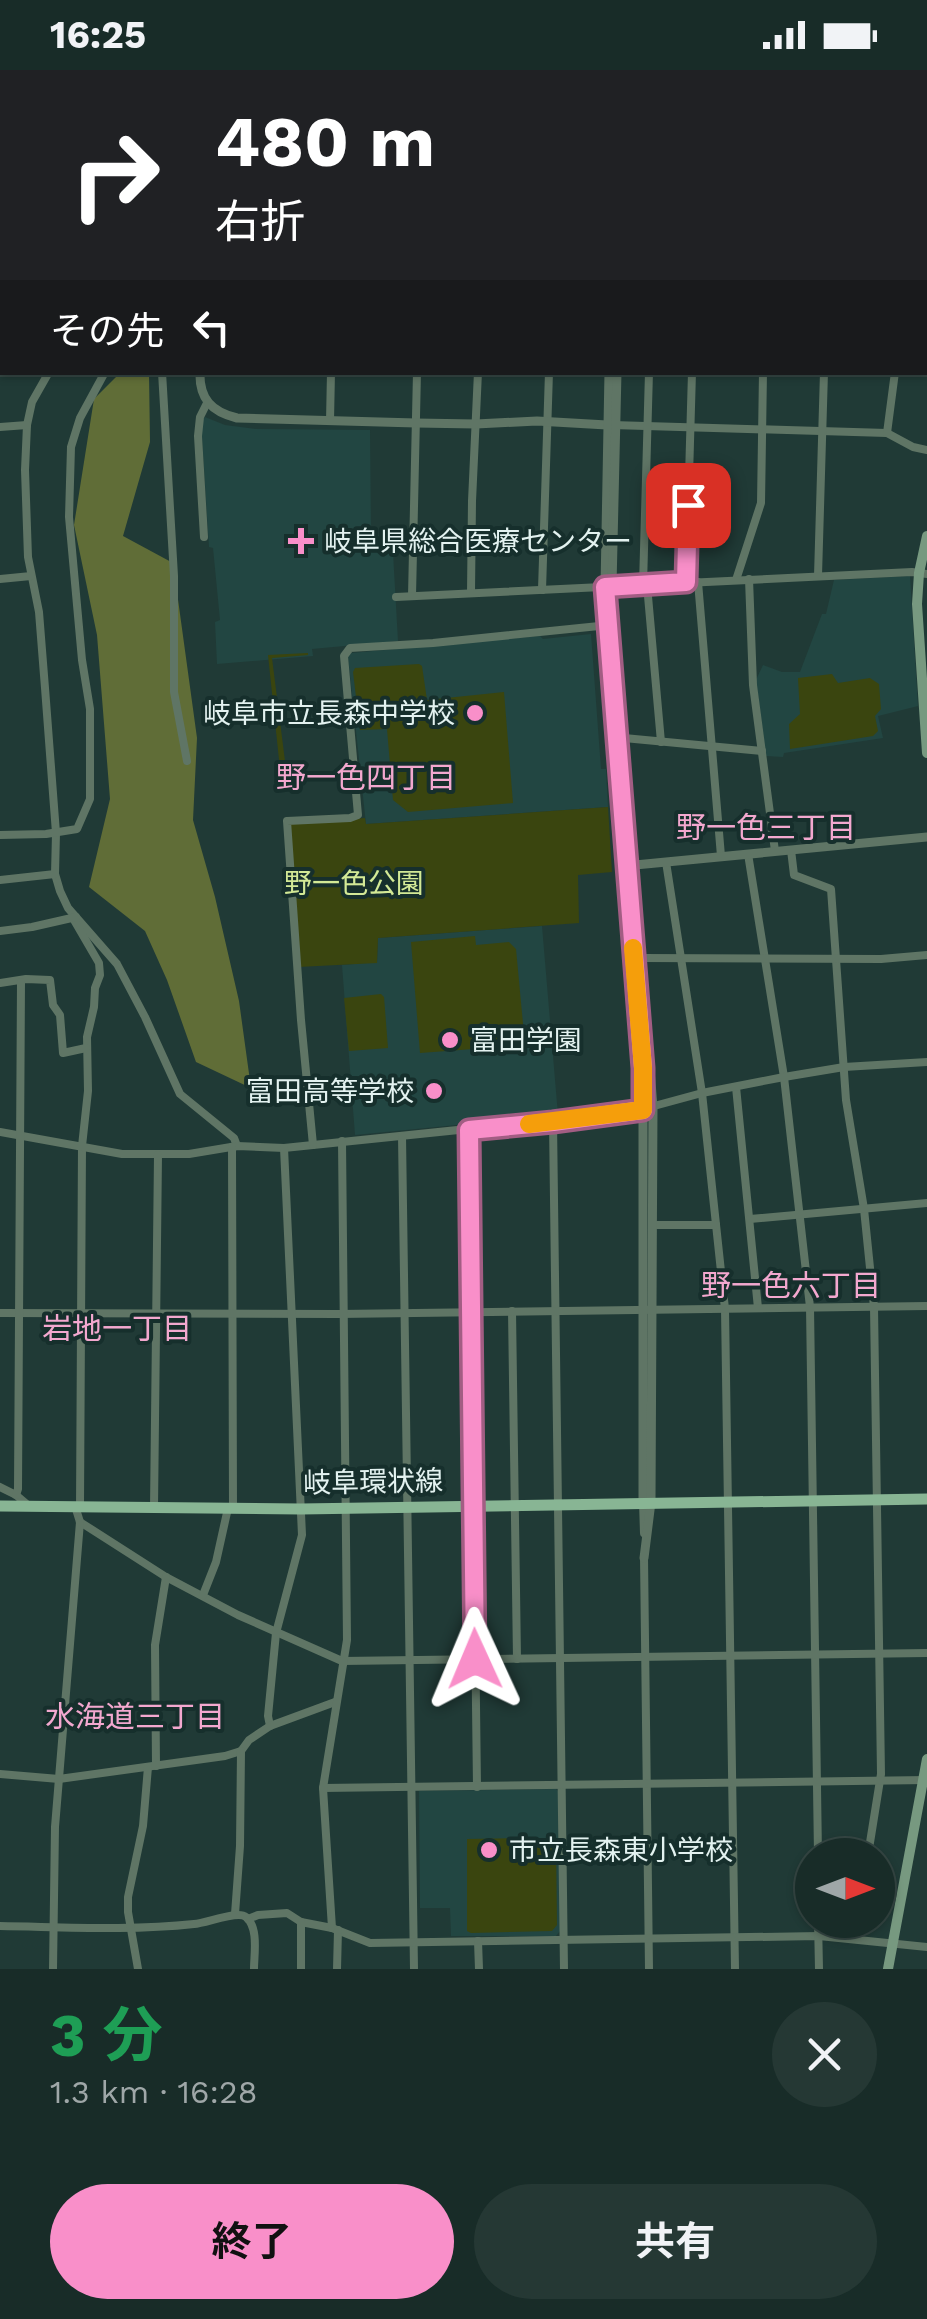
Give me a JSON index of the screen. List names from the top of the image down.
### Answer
{
  "streets": {
    "main road": ["岐阜環状線"]
  },
  "districts": [
    "野一色四丁目",
    "野一色三丁目",
    "野一色六丁目",
    "岩地一丁目",
    "水海道三丁目"
  ],
  "parks": ["野一色公園"],
  "places": {
    "health": ["岐阜県総合医療センター"],
    "other": [
      "岐阜市立長森中学校",
      "富田学園",
      "富田高等学校",
      "市立長森東小学校"
    ]
  },
  "north": "right",
  "page": {
    "status": "16:25",
    "turn": ["480 m", "右折"],
    "then": "その先",
    "heading": ["3 分", "1.3 km · 16:28"],
    "buttons": ["終了", "共有"]
  }
}
